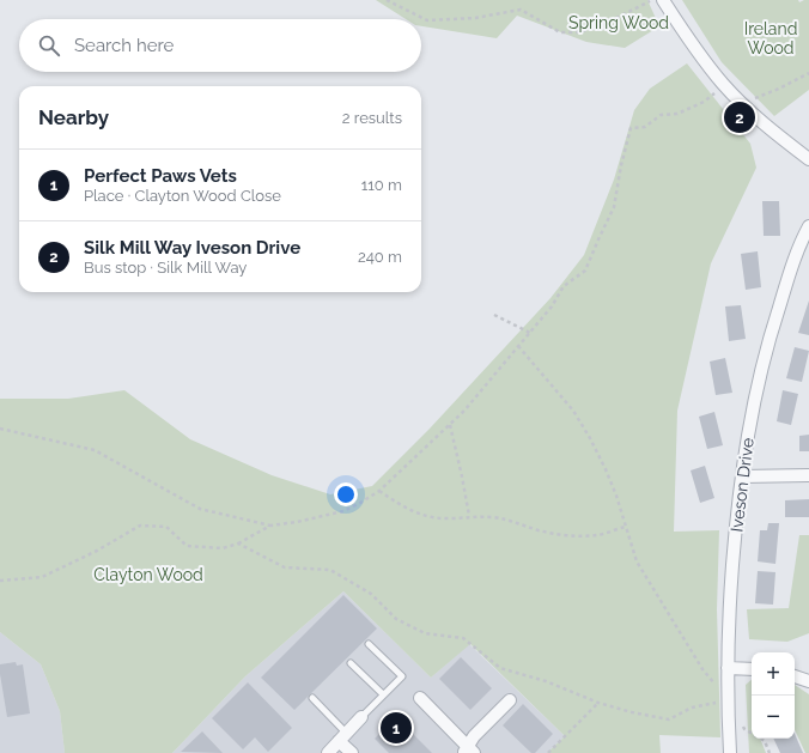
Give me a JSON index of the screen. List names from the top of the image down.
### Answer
{
  "streets": {
    "street": ["Iveson Drive"]
  },
  "parks": ["Spring Wood", "Ireland Wood", "Clayton Wood"],
  "page": {
    "search": "Search here",
    "heading": ["Nearby", "2 results"],
    "pins": ["2", "1"],
    "list": [
      {
        "mark": "1",
        "name": "Perfect Paws Vets",
        "note": "Place · Clayton Wood Close",
        "value": "110 m"
      },
      {
        "mark": "2",
        "name": "Silk Mill Way Iveson Drive",
        "note": "Bus stop · Silk Mill Way",
        "value": "240 m"
      }
    ],
    "map_buttons": ["+", "−"]
  }
}
